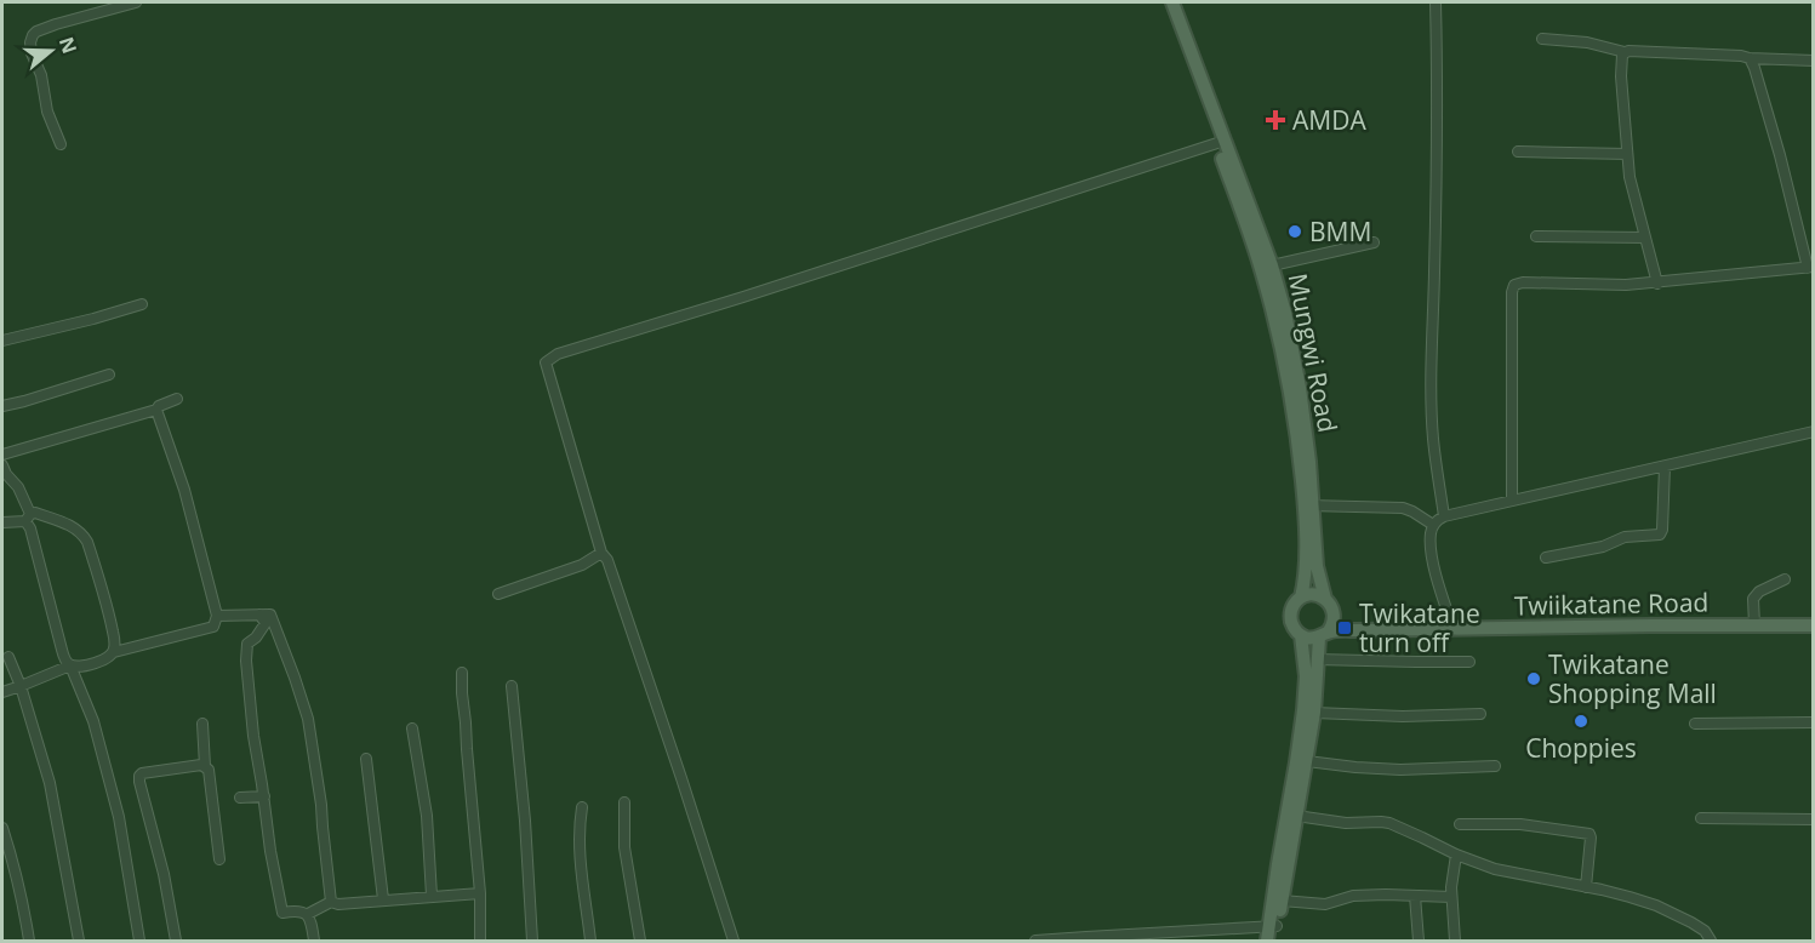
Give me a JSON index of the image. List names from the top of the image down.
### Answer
{
  "streets": {
    "main road": ["Mungwi Road", "Twiikatane Road"]
  },
  "crossings": [
    ["Mungwi Road", "Twiikatane Road"]
  ],
  "places": {
    "health": ["AMDA"],
    "other": ["BMM", "Twikatane Shopping Mall", "Choppies"],
    "transit": ["Twikatane turn off"]
  },
  "north": "right"
}
